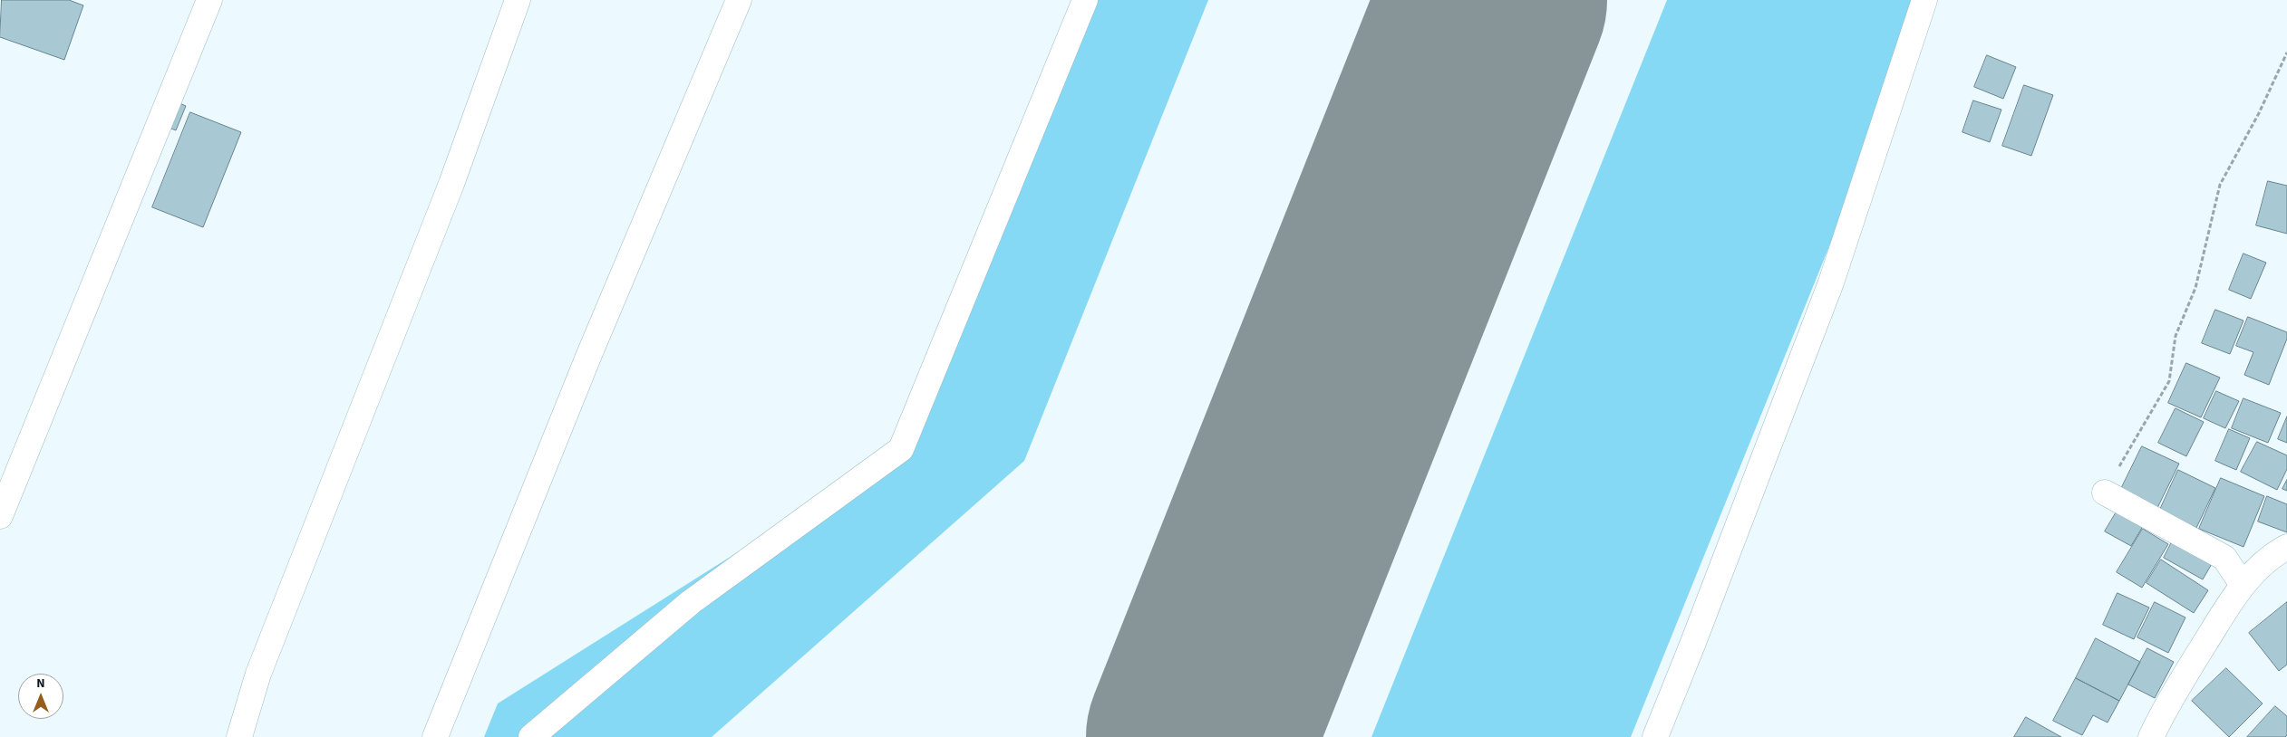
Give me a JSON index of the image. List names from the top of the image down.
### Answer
{
  "north": "top"
}
